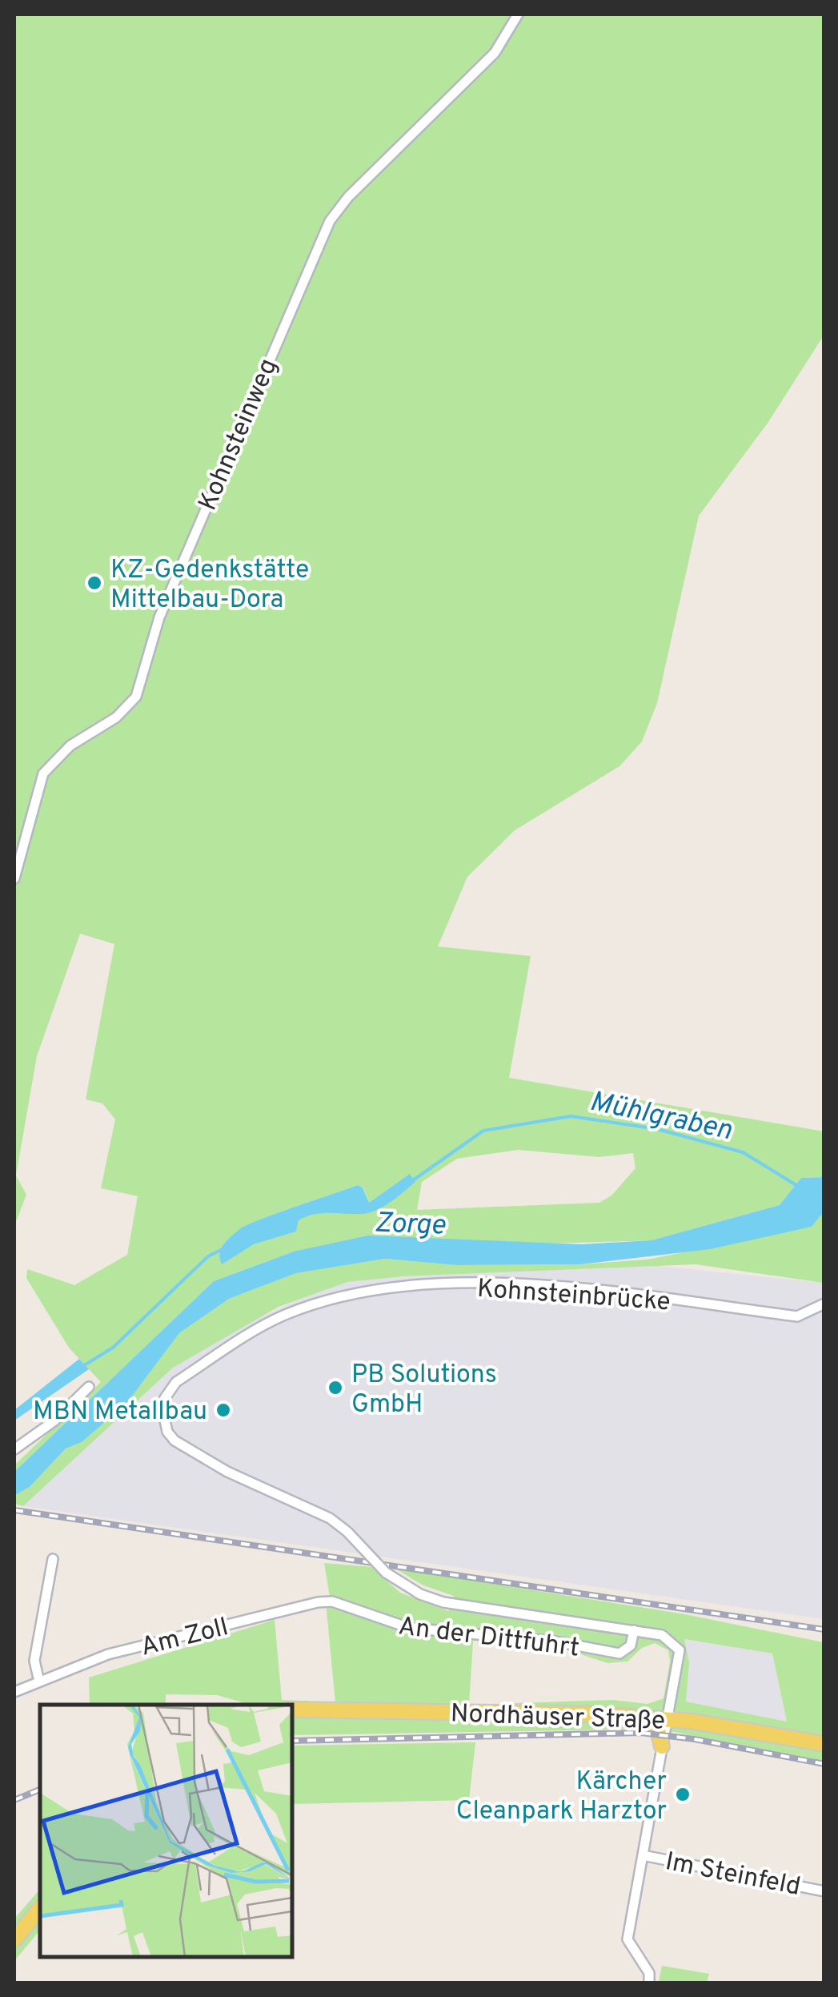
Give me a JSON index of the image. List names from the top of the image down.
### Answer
{
  "streets": {
    "main road": ["Nordhäuser Straße"],
    "street": [
      "Kohnsteinweg",
      "Kohnsteinbrücke",
      "Am Zoll",
      "An der Dittfuhrt",
      "Im Steinfeld"
    ]
  },
  "crossings": [
    ["Kohnsteinbrücke", "An der Dittfuhrt"],
    ["Kohnsteinbrücke", "Nordhäuser Straße"],
    ["Kohnsteinbrücke", "Im Steinfeld"],
    ["Am Zoll", "An der Dittfuhrt"],
    ["Nordhäuser Straße", "Im Steinfeld"]
  ],
  "water": ["Mühlgraben", "Zorge"],
  "places": [
    "KZ-Gedenkstätte Mittelbau-Dora",
    "PB Solutions GmbH",
    "MBN Metallbau",
    "Kärcher Cleanpark Harztor"
  ]
}
